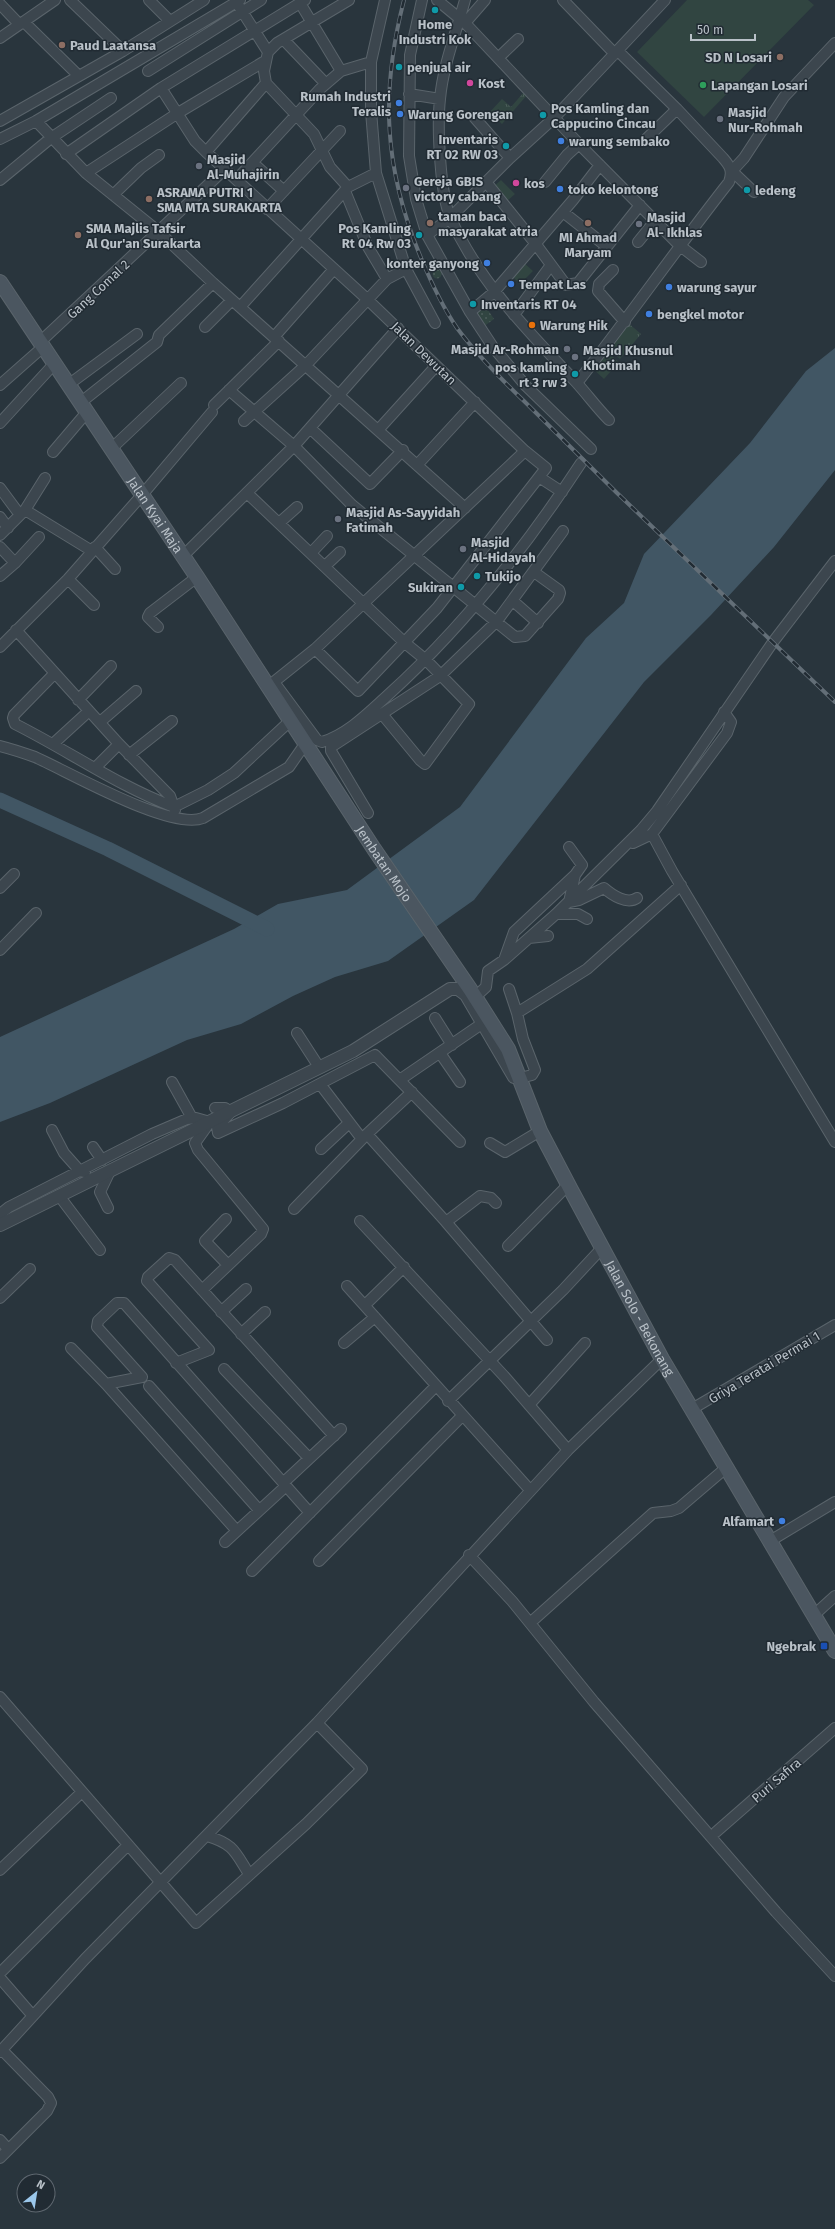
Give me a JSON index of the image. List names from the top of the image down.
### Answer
{
  "streets": {
    "main road": ["Jalan Kyai Maja", "Jembatan Mojo", "Jalan Solo - Bekonang"],
    "street": [
      "Gang Comal 2",
      "Jalan Dewutan",
      "Griya Teratai Permai 1",
      "Puri Safira"
    ]
  },
  "crossings": [
    ["Gang Comal 2", "Jalan Dewutan"],
    ["Gang Comal 2", "Jalan Kyai Maja"],
    ["Jalan Kyai Maja", "Jembatan Mojo"],
    ["Jembatan Mojo", "Jalan Solo - Bekonang"],
    ["Jalan Solo - Bekonang", "Griya Teratai Permai 1"]
  ],
  "places": {
    "other": [
      "Home Industri Kok",
      "Paud Laatansa",
      "SD N Losari",
      "penjual air",
      "Kost",
      "Lapangan Losari",
      "Rumah Industri Teralis",
      "Warung Gorengan",
      "Pos Kamling dan Cappucino Cincau",
      "Masjid Nur-Rohmah",
      "warung sembako",
      "Inventaris RT 02 RW 03",
      "Masjid Al-Muhajirin",
      "kos",
      "Gereja GBIS victory cabang",
      "toko kelontong",
      "ledeng",
      "ASRAMA PUTRI 1 SMA MTA SURAKARTA",
      "taman baca masyarakat atria",
      "MI Ahmad Maryam",
      "Masjid Al- Ikhlas",
      "SMA Majlis Tafsir Al Qur'an Surakarta",
      "Pos Kamling Rt 04 Rw 03",
      "konter ganyong",
      "Tempat Las",
      "warung sayur",
      "Inventaris RT 04",
      "bengkel motor",
      "Warung Hik",
      "Masjid Ar-Rohman",
      "Masjid Khusnul Khotimah",
      "pos kamling rt 3 rw 3",
      "Masjid As-Sayyidah Fatimah",
      "Masjid Al-Hidayah",
      "Tukijo",
      "Sukiran",
      "Alfamart"
    ],
    "transit": ["Ngebrak"]
  },
  "scale_bar": "50 m",
  "north": "top right"
}
